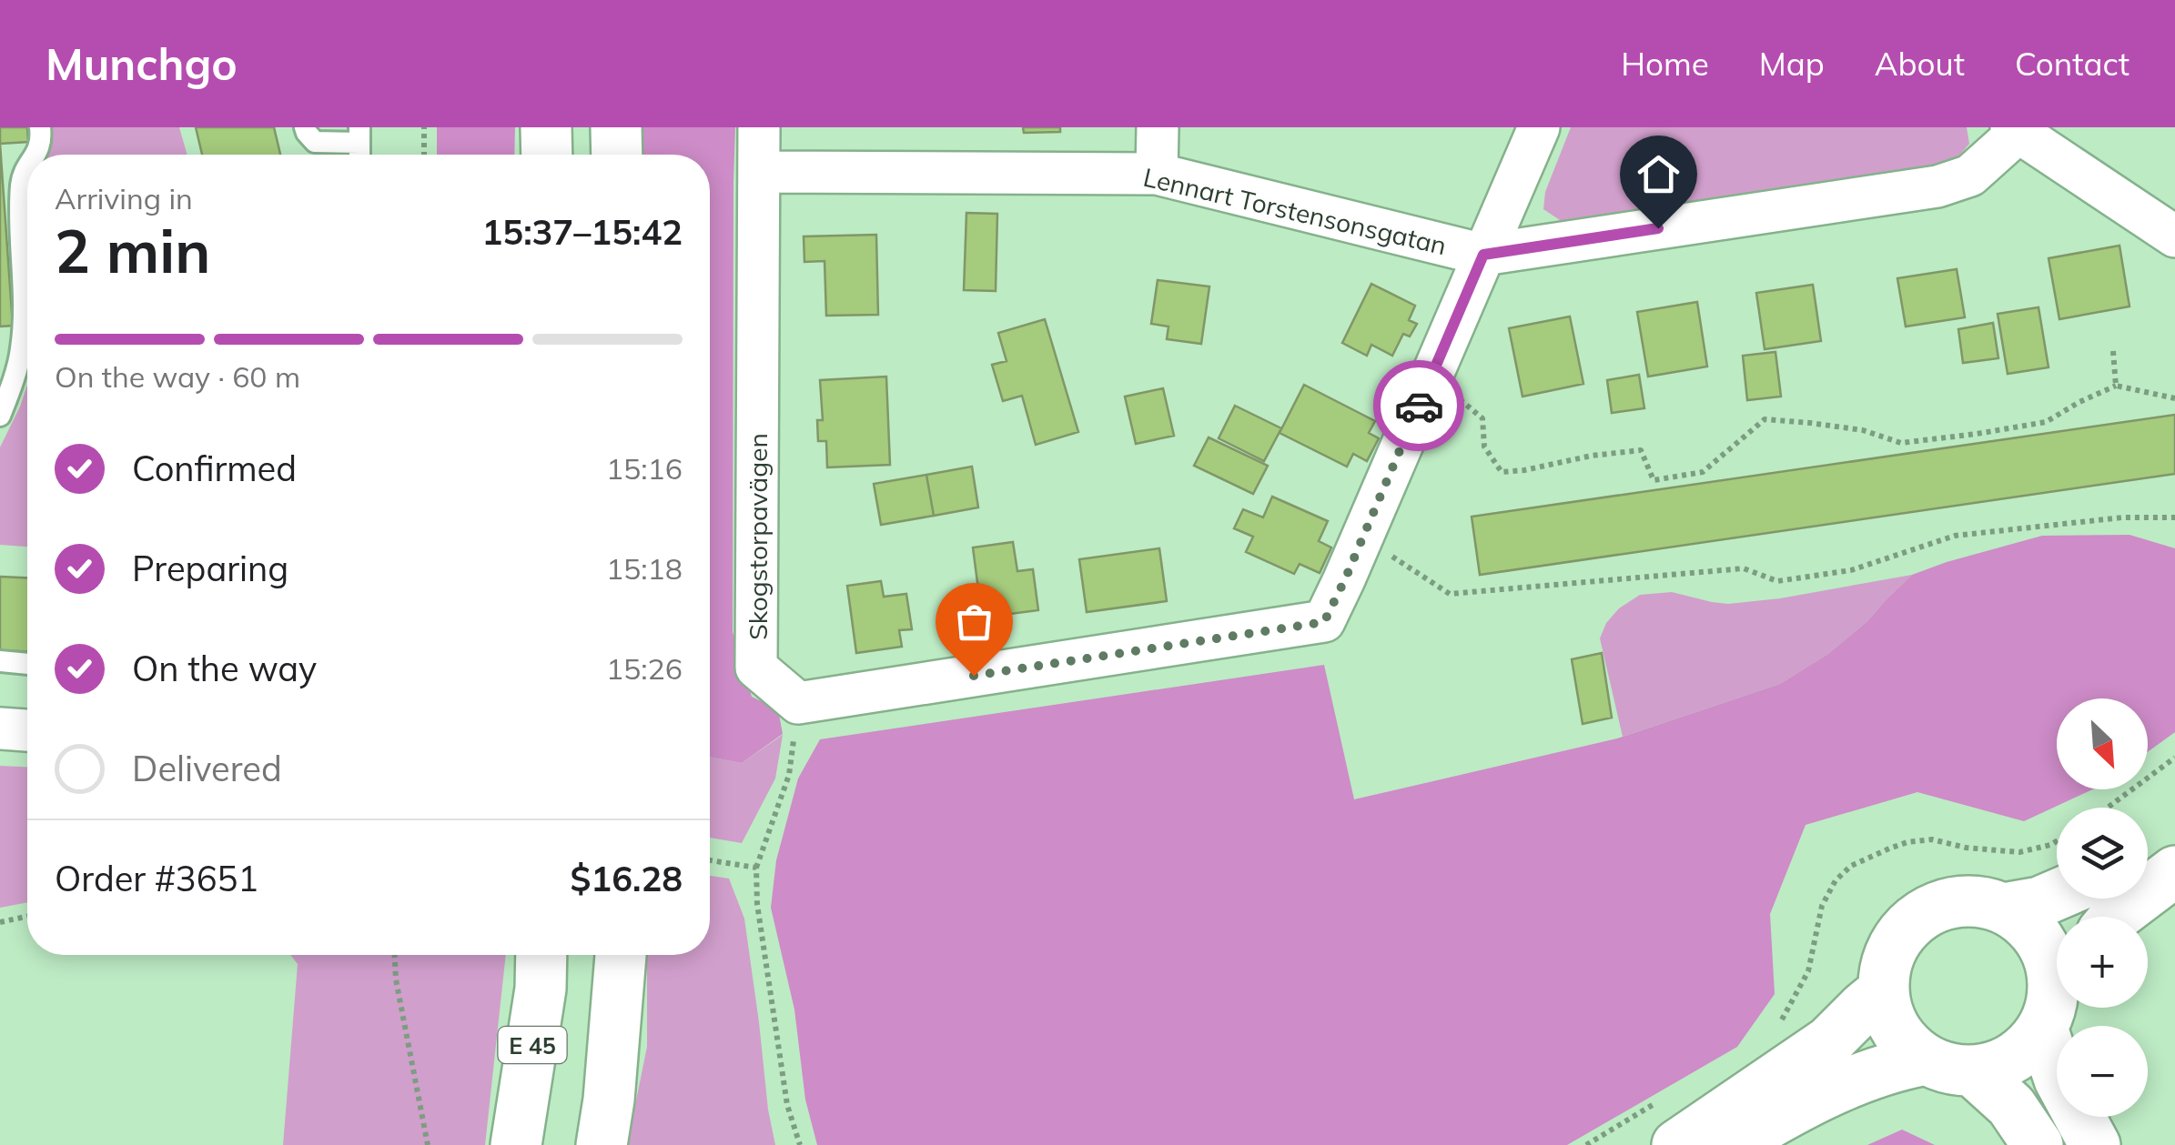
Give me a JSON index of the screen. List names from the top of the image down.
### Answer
{
  "streets": {
    "main road": ["E 45"],
    "street": ["Lennart Torstensonsgatan", "Skogstorpavägen"]
  },
  "crossings": [
    ["Lennart Torstensonsgatan", "Skogstorpavägen"]
  ],
  "north": "bottom right",
  "page": {
    "header": "Munchgo",
    "nav": [
      "Home",
      "Map",
      "About",
      "Contact"
    ],
    "heading": ["2 min", "Arriving in", "15:37–15:42"],
    "panel": ["Order #3651", "$16.28"],
    "bar": "On the way · 60 m",
    "list": [
      ["Confirmed", "15:16"],
      ["Preparing", "15:18"],
      ["On the way", "15:26"],
      "Delivered"
    ],
    "map_buttons": ["+", "−"]
  }
}
